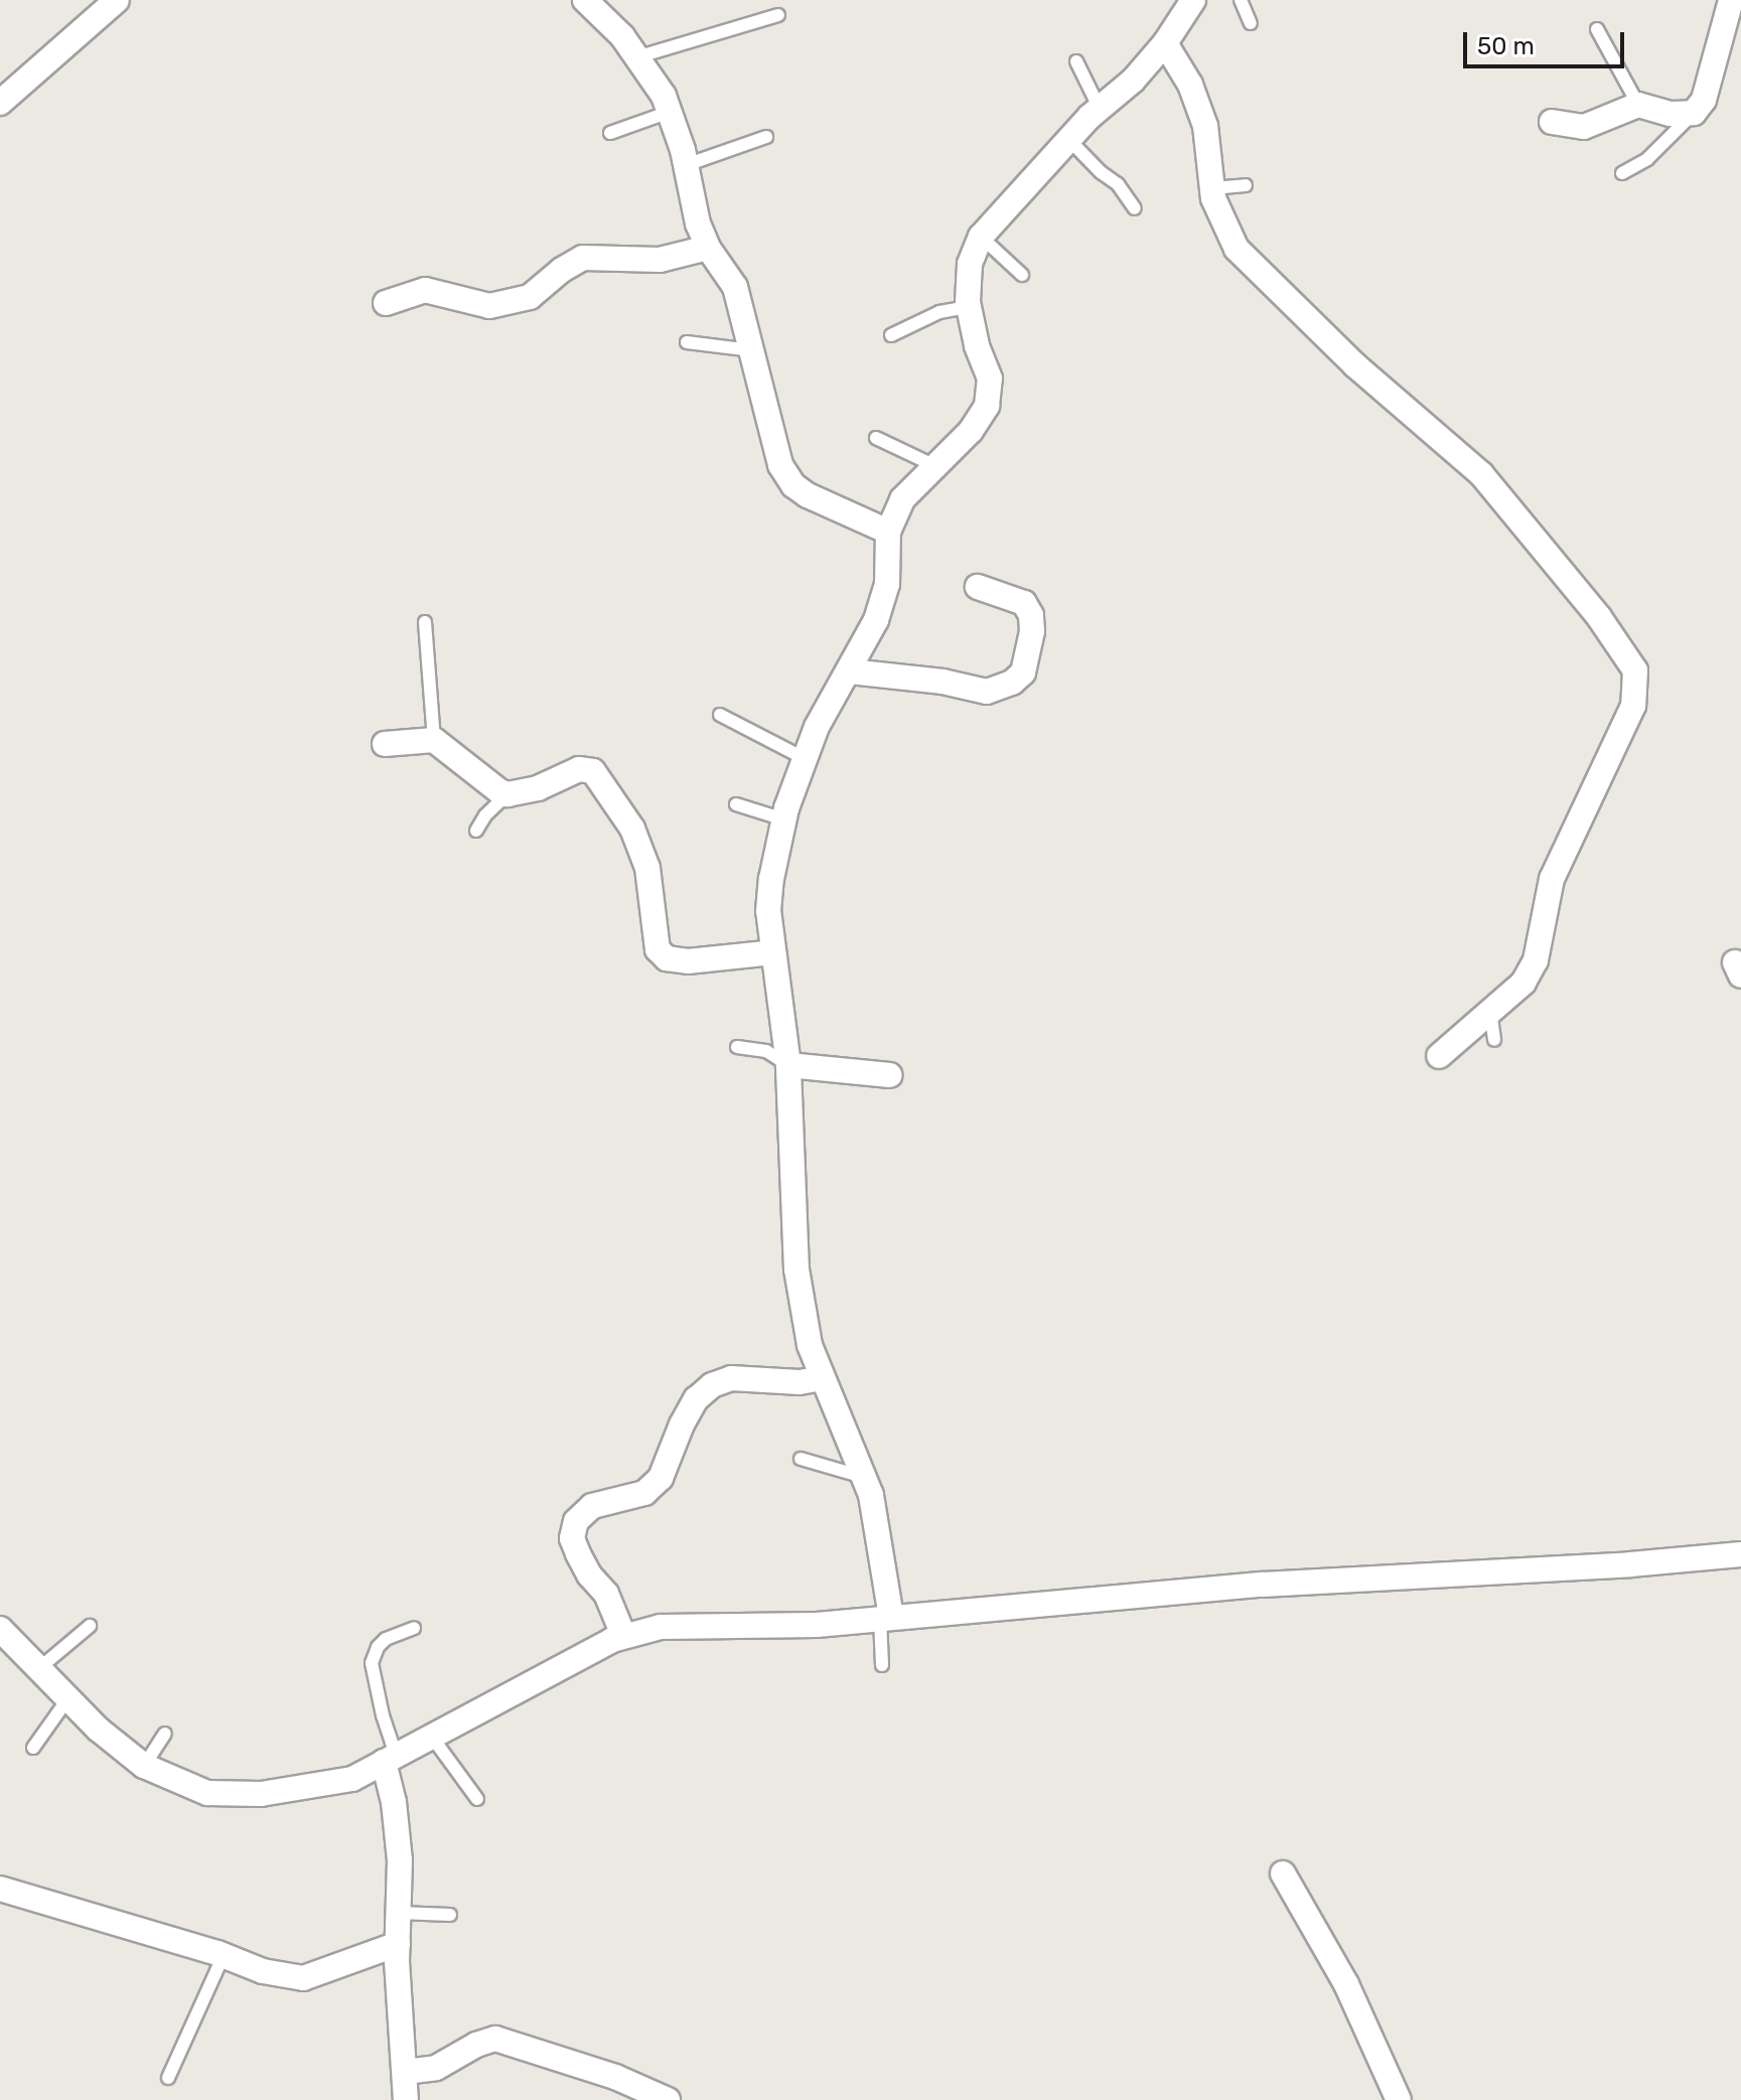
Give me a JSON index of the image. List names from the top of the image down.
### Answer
{
  "scale_bar": "50 m"
}
